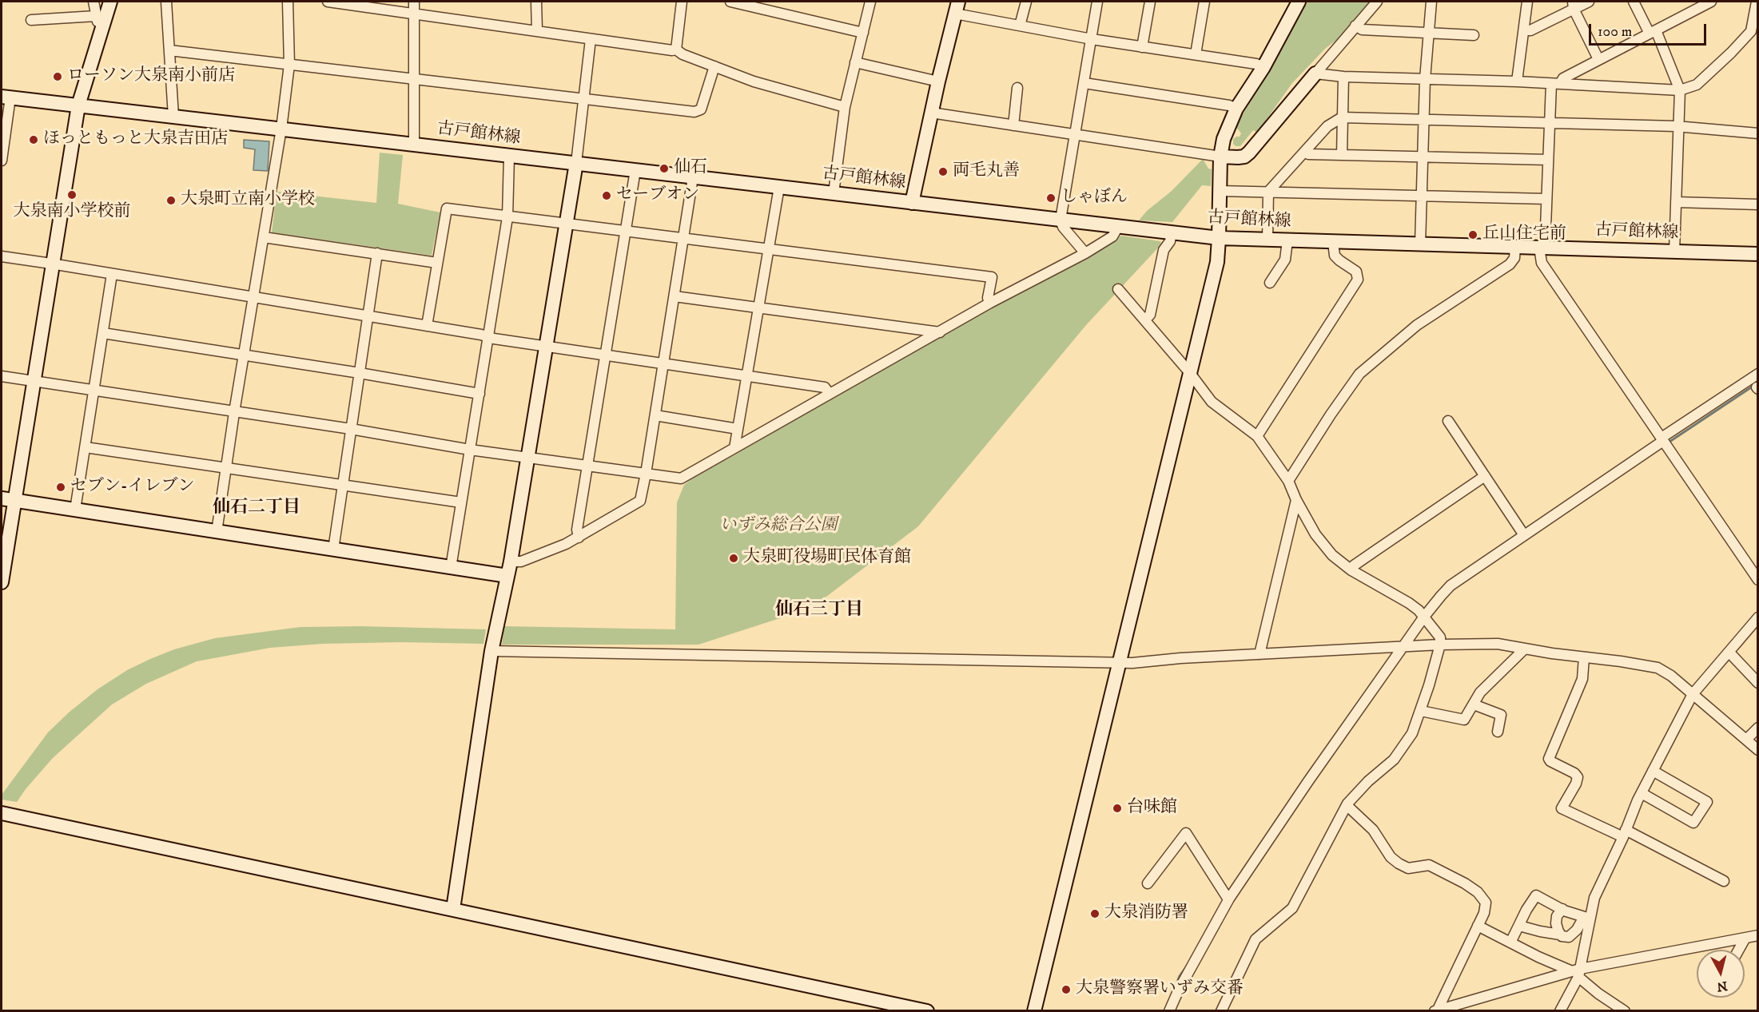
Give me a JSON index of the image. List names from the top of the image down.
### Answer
{
  "streets": {
    "street": ["古戸館林線"]
  },
  "districts": ["仙石二丁目", "仙石三丁目"],
  "parks": ["いずみ総合公園"],
  "places": [
    "ローソン大泉南小前店",
    "ほっともっと大泉吉田店",
    "仙石",
    "両毛丸善",
    "大泉南小学校前",
    "セーブオン",
    "しゃぼん",
    "大泉町立南小学校",
    "丘山住宅前",
    "セブン-イレブン",
    "大泉町役場町民体育館",
    "台味館",
    "大泉消防署",
    "大泉警察署いずみ交番"
  ],
  "scale_bar": "100 m",
  "north": "bottom"
}
